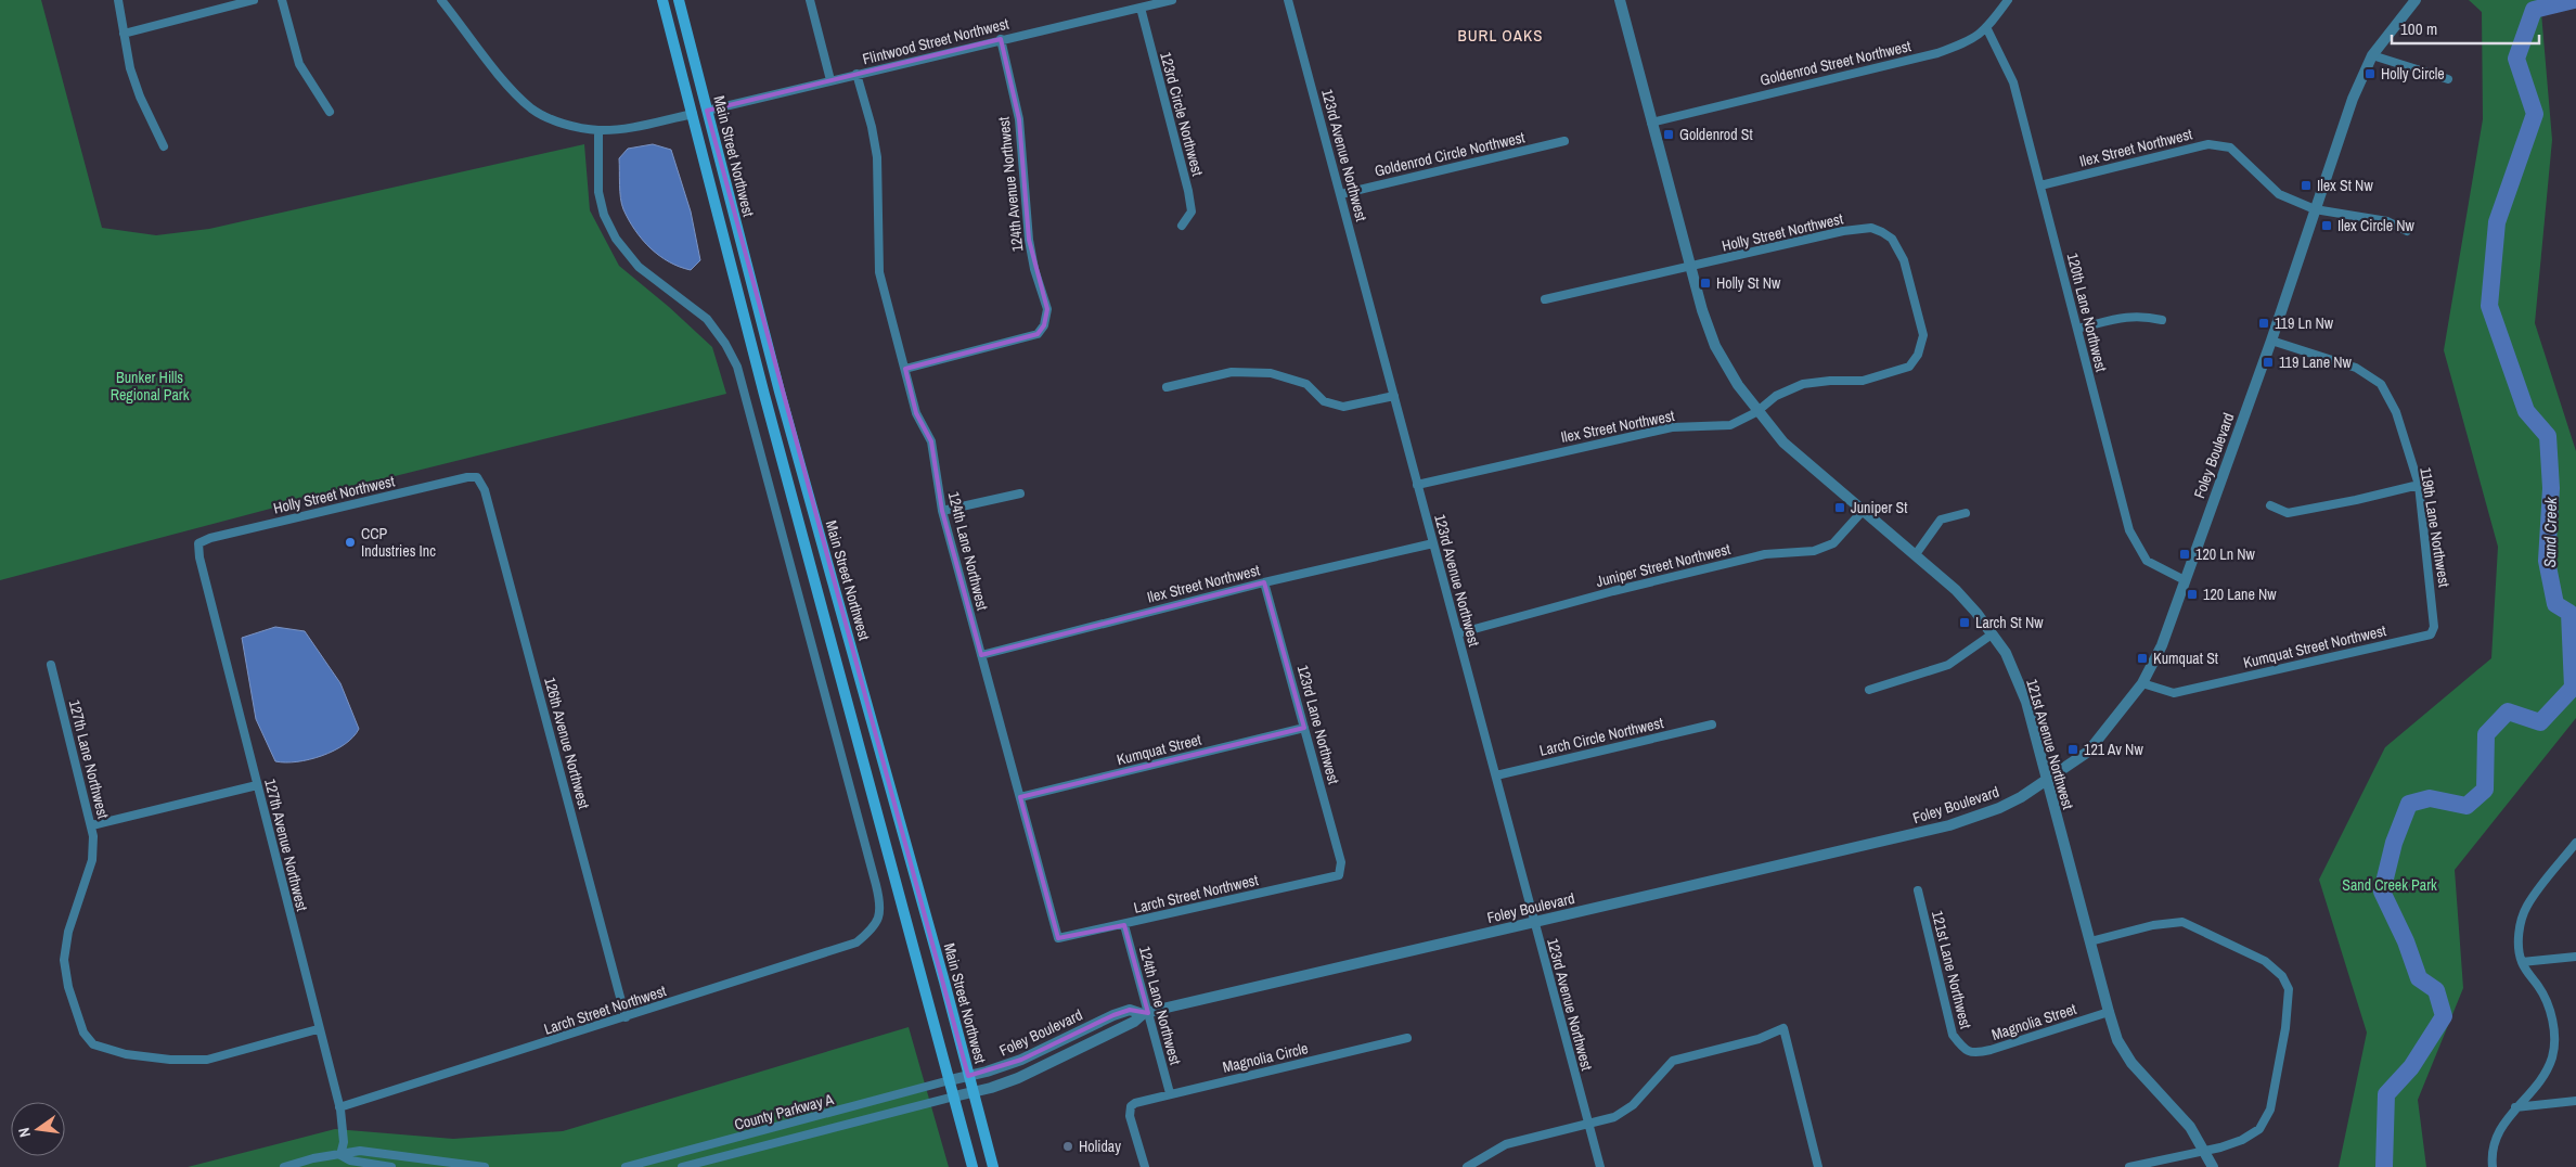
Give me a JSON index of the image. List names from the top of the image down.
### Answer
{
  "streets": {
    "main road": ["Main Street Northwest"],
    "street": [
      "Flintwood Street Northwest",
      "Goldenrod Street Northwest",
      "123rd Circle Northwest",
      "Ilex Street Northwest",
      "Goldenrod Circle Northwest",
      "123rd Avenue Northwest",
      "124th Avenue Northwest",
      "Holly Street Northwest",
      "120th Lane Northwest",
      "Foley Boulevard",
      "119th Lane Northwest",
      "124th Lane Northwest",
      "Juniper Street Northwest",
      "Kumquat Street Northwest",
      "123rd Lane Northwest",
      "Larch Circle Northwest",
      "126th Avenue Northwest",
      "121st Avenue Northwest",
      "Kumquat Street",
      "127th Lane Northwest",
      "127th Avenue Northwest",
      "Larch Street Northwest",
      "121st Lane Northwest",
      "Magnolia Street",
      "Magnolia Circle",
      "County Parkway A"
    ]
  },
  "crossings": [
    ["Flintwood Street Northwest", "123rd Circle Northwest"],
    ["Flintwood Street Northwest", "Main Street Northwest"],
    ["Flintwood Street Northwest", "124th Avenue Northwest"],
    ["Flintwood Street Northwest", "124th Lane Northwest"],
    ["Goldenrod Street Northwest", "120th Lane Northwest"],
    ["Goldenrod Street Northwest", "121st Avenue Northwest"],
    ["Ilex Street Northwest", "123rd Avenue Northwest"],
    ["Ilex Street Northwest", "Holly Street Northwest"],
    ["Ilex Street Northwest", "120th Lane Northwest"],
    ["Ilex Street Northwest", "Foley Boulevard"],
    ["Ilex Street Northwest", "124th Lane Northwest"],
    ["Ilex Street Northwest", "123rd Lane Northwest"],
    ["Ilex Street Northwest", "121st Avenue Northwest"],
    ["Goldenrod Circle Northwest", "123rd Avenue Northwest"],
    ["123rd Avenue Northwest", "Foley Boulevard"],
    ["123rd Avenue Northwest", "Juniper Street Northwest"],
    ["123rd Avenue Northwest", "Larch Circle Northwest"],
    ["Main Street Northwest", "Foley Boulevard"],
    ["Main Street Northwest", "County Parkway A"],
    ["124th Avenue Northwest", "124th Lane Northwest"],
    ["Holly Street Northwest", "126th Avenue Northwest"],
    ["Holly Street Northwest", "121st Avenue Northwest"],
    ["Holly Street Northwest", "127th Avenue Northwest"],
    ["120th Lane Northwest", "Foley Boulevard"],
    ["Foley Boulevard", "119th Lane Northwest"],
    ["Foley Boulevard", "124th Lane Northwest"],
    ["Foley Boulevard", "Kumquat Street Northwest"],
    ["Foley Boulevard", "121st Avenue Northwest"],
    ["Foley Boulevard", "County Parkway A"],
    ["119th Lane Northwest", "Kumquat Street Northwest"],
    ["124th Lane Northwest", "Kumquat Street"],
    ["124th Lane Northwest", "Larch Street Northwest"],
    ["124th Lane Northwest", "Magnolia Circle"],
    ["Juniper Street Northwest", "121st Avenue Northwest"],
    ["123rd Lane Northwest", "Kumquat Street"],
    ["123rd Lane Northwest", "Larch Street Northwest"],
    ["126th Avenue Northwest", "Larch Street Northwest"],
    ["121st Avenue Northwest", "Magnolia Street"],
    ["127th Lane Northwest", "127th Avenue Northwest"],
    ["127th Avenue Northwest", "Larch Street Northwest"],
    ["121st Lane Northwest", "Magnolia Street"]
  ],
  "districts": ["BURL OAKS"],
  "water": ["Sand Creek"],
  "parks": ["Bunker Hills Regional Park", "Sand Creek Park"],
  "places": {
    "transit": [
      "Holly Circle",
      "Goldenrod St",
      "Ilex St Nw",
      "Ilex Circle Nw",
      "Holly St Nw",
      "119 Ln Nw",
      "119 Lane Nw",
      "Juniper St",
      "120 Ln Nw",
      "120 Lane Nw",
      "Larch St Nw",
      "Kumquat St",
      "121 Av Nw"
    ],
    "other": ["CCP Industries Inc", "Holiday"]
  },
  "scale_bar": "100 m",
  "north": "left"
}
